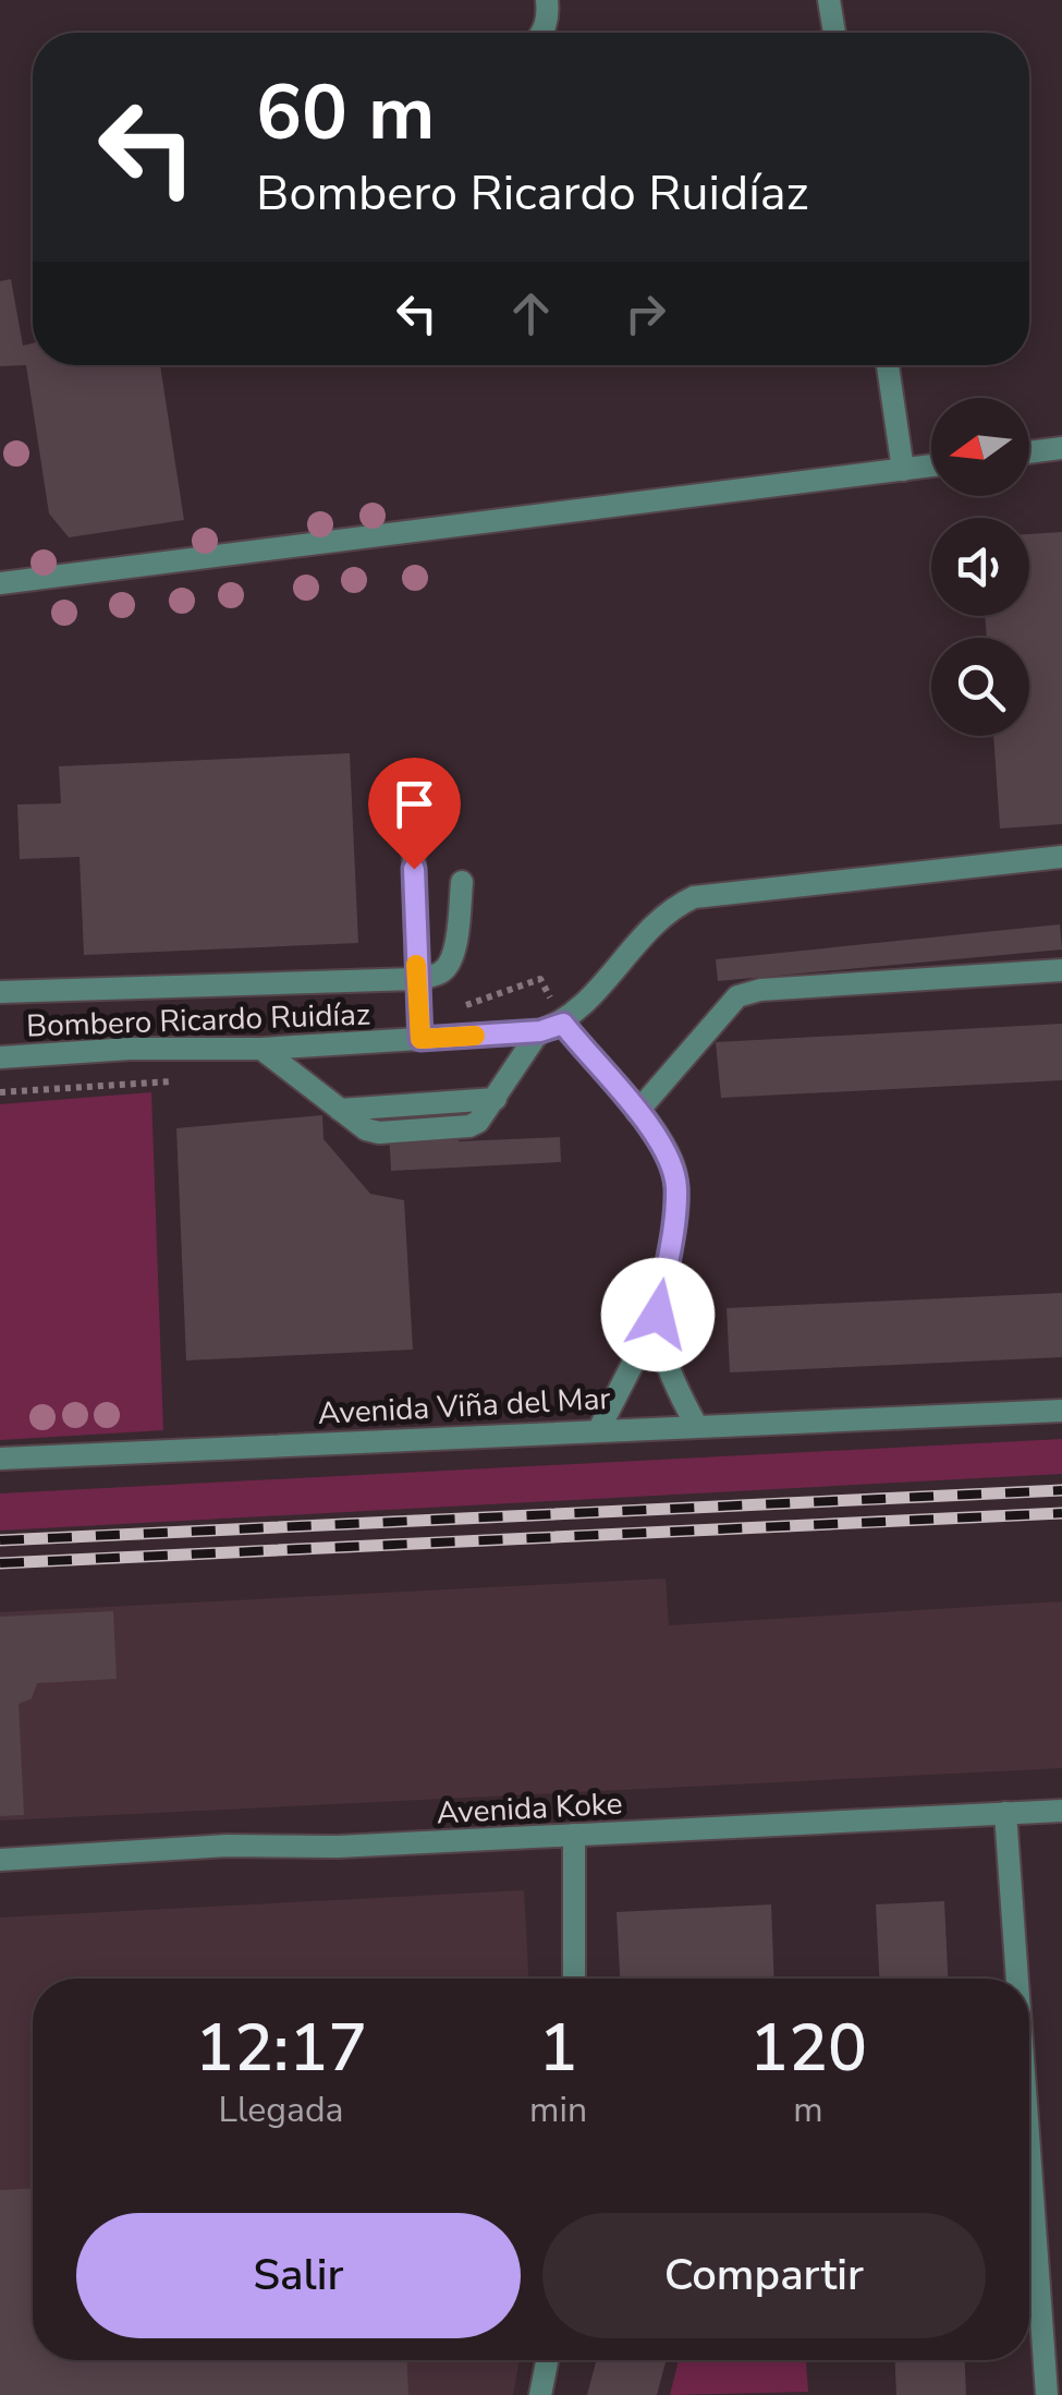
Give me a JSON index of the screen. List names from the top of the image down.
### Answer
{
  "streets": {
    "street": ["Bombero Ricardo Ruidíaz", "Avenida Viña del Mar", "Avenida Koke"]
  },
  "north": "left",
  "page": {
    "turn": ["60 m", "Bombero Ricardo Ruidíaz"],
    "eta": [
      "12:17",
      "Llegada",
      "1",
      "min",
      "120",
      "m"
    ],
    "buttons": ["Salir", "Compartir"]
  }
}
